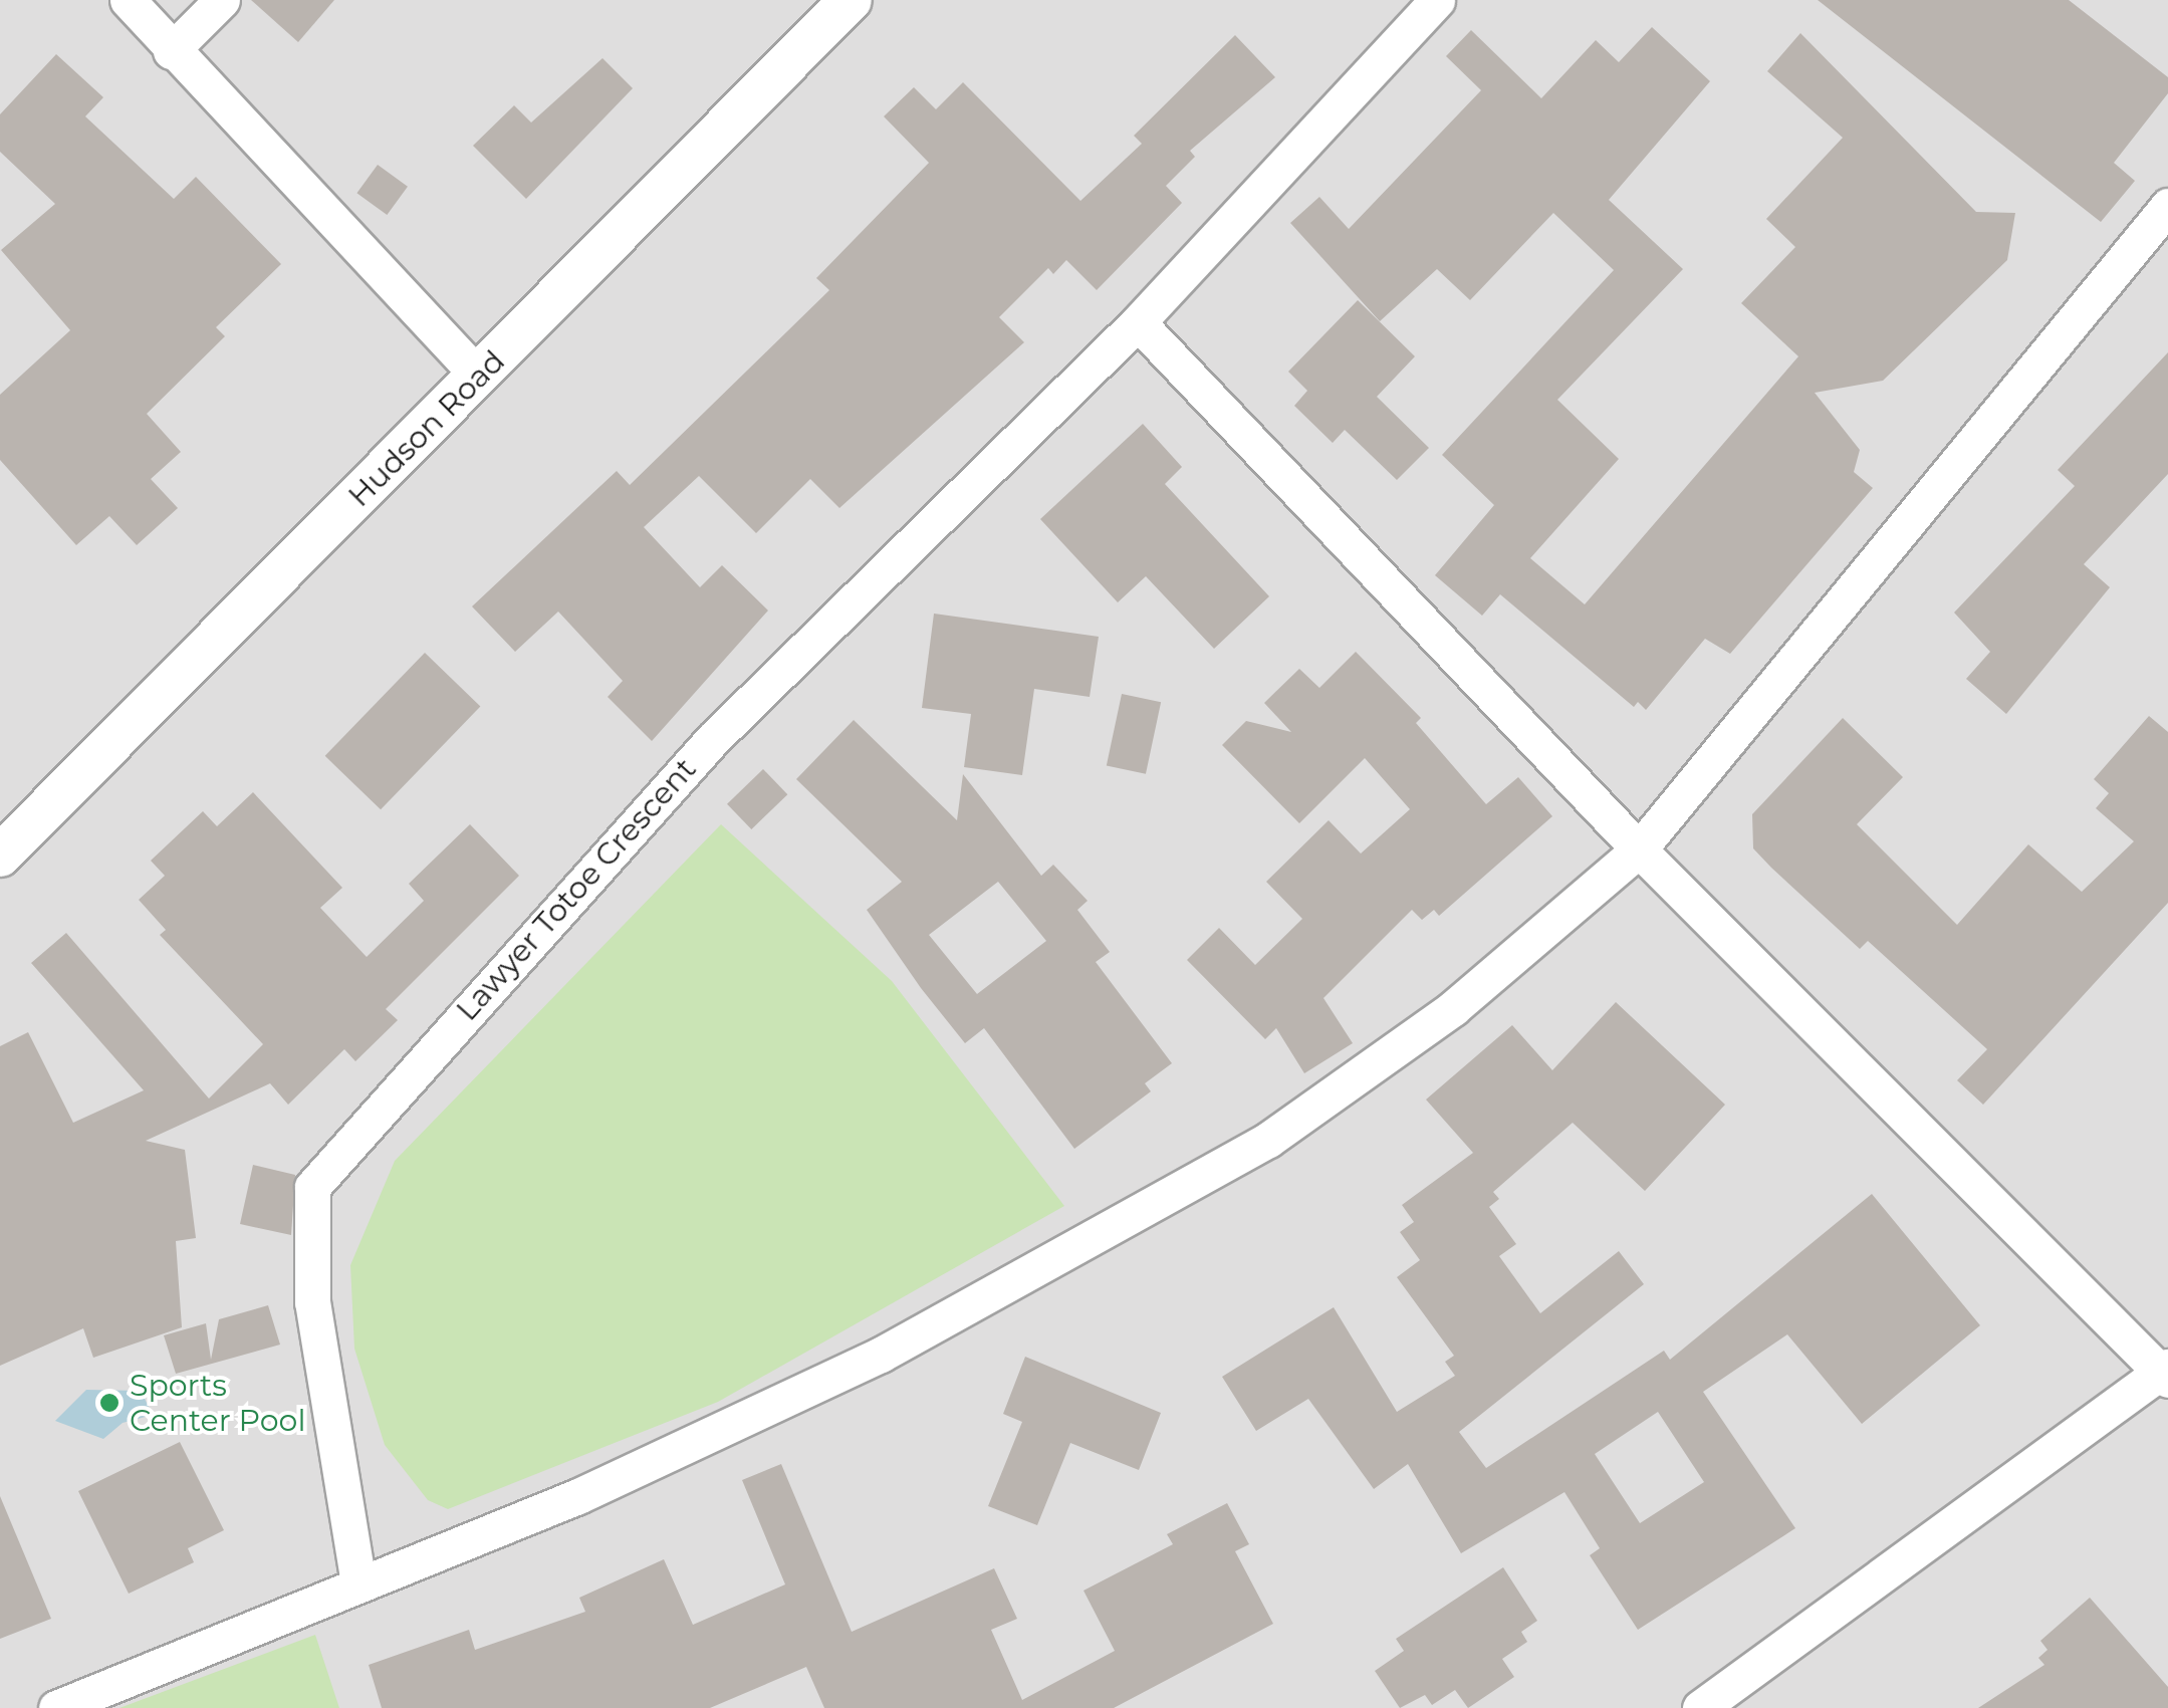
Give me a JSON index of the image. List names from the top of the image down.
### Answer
{
  "streets": {
    "street": ["Hudson Road", "Lawyer Totoe Crescent"]
  },
  "places": ["Sports Center Pool"]
}
